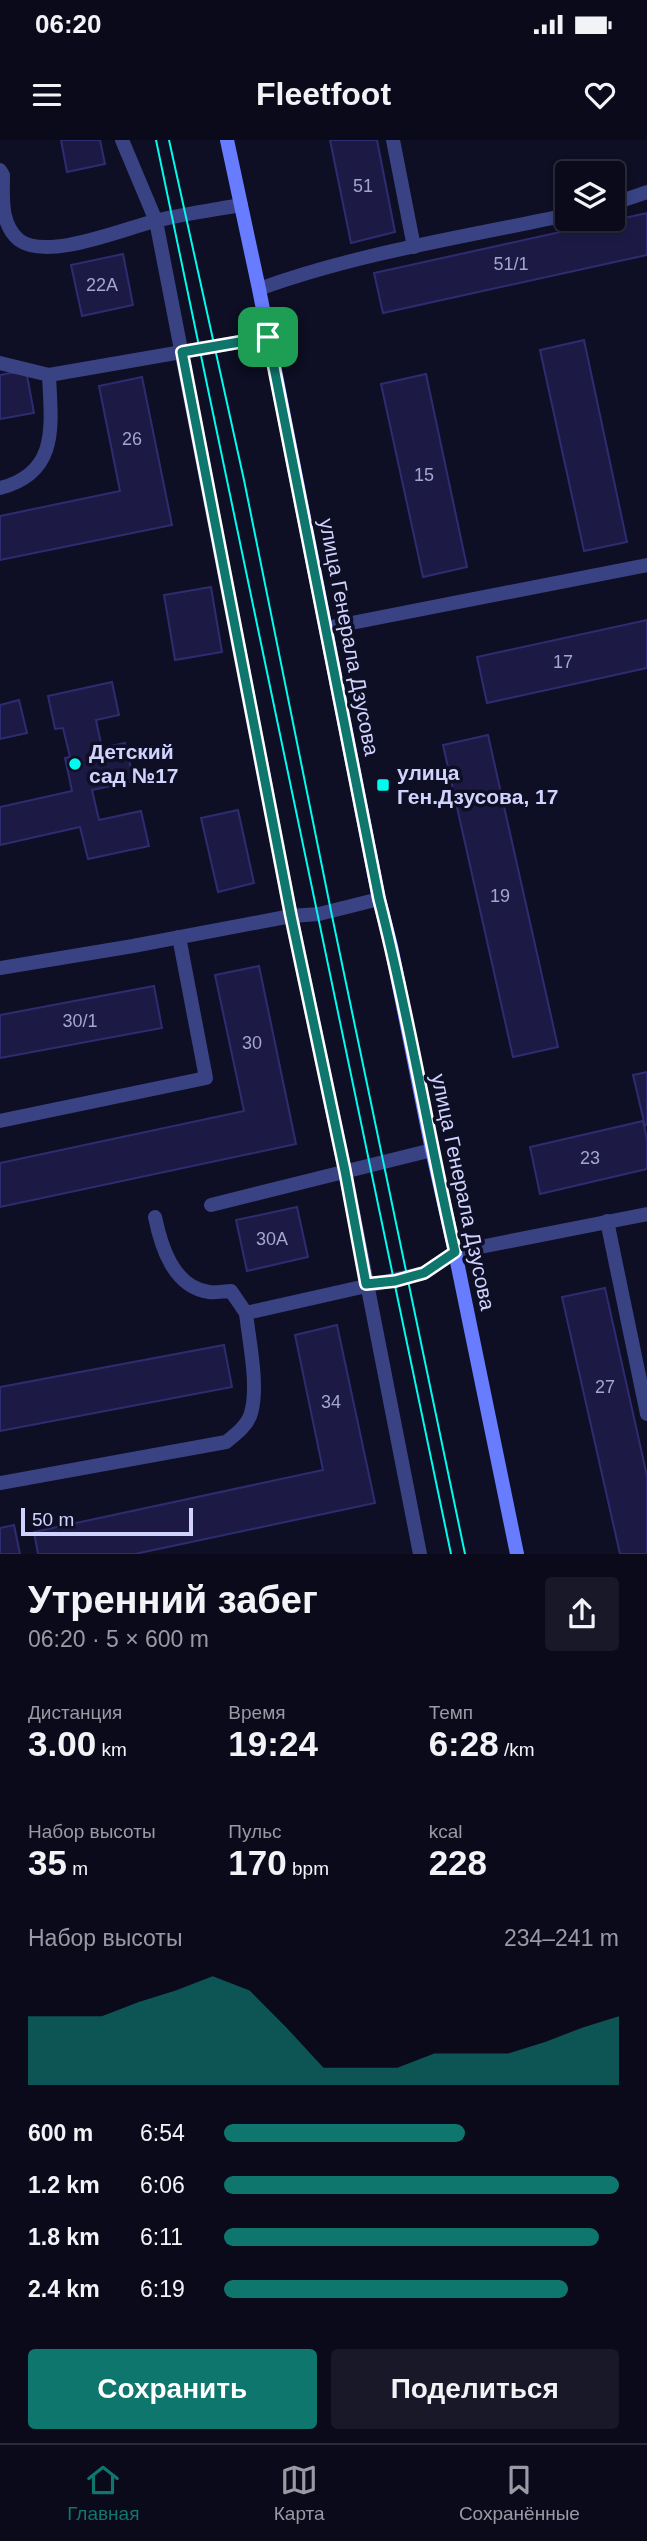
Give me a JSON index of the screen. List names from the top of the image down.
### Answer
{
  "streets": {
    "street": ["улица Генерала Дзусова"]
  },
  "places": {
    "other": ["Детский сад №17"],
    "transit": ["улица Ген.Дзусова, 17"]
  },
  "house_numbers": [
    "51",
    "51/1",
    "22А",
    "26",
    "15",
    "17",
    "19",
    "30/1",
    "30",
    "23",
    "30А",
    "27",
    "34"
  ],
  "scale_bar": "50 m",
  "page": {
    "status": "06:20",
    "header": "Fleetfoot",
    "scale": "50 m",
    "heading": ["Утренний забег", "06:20 · 5 × 600 m"],
    "stats": [
      ["Дистанция", "3.00 km"],
      ["Время", "19:24"],
      ["Темп", "6:28 /km"],
      ["Набор высоты", "35 m"],
      ["Пульс", "170 bpm"],
      ["kcal", "228"]
    ],
    "chart": ["Набор высоты", "234–241 m"],
    "list": [
      {
        "name": "600 m",
        "note": "6:54"
      },
      {
        "name": "1.2 km",
        "note": "6:06"
      },
      {
        "name": "1.8 km",
        "note": "6:11"
      },
      {
        "name": "2.4 km",
        "note": "6:19"
      }
    ],
    "buttons": ["Сохранить", "Поделиться"],
    "tabs": ["Главная", "Карта", "Сохранённые"]
  }
}
